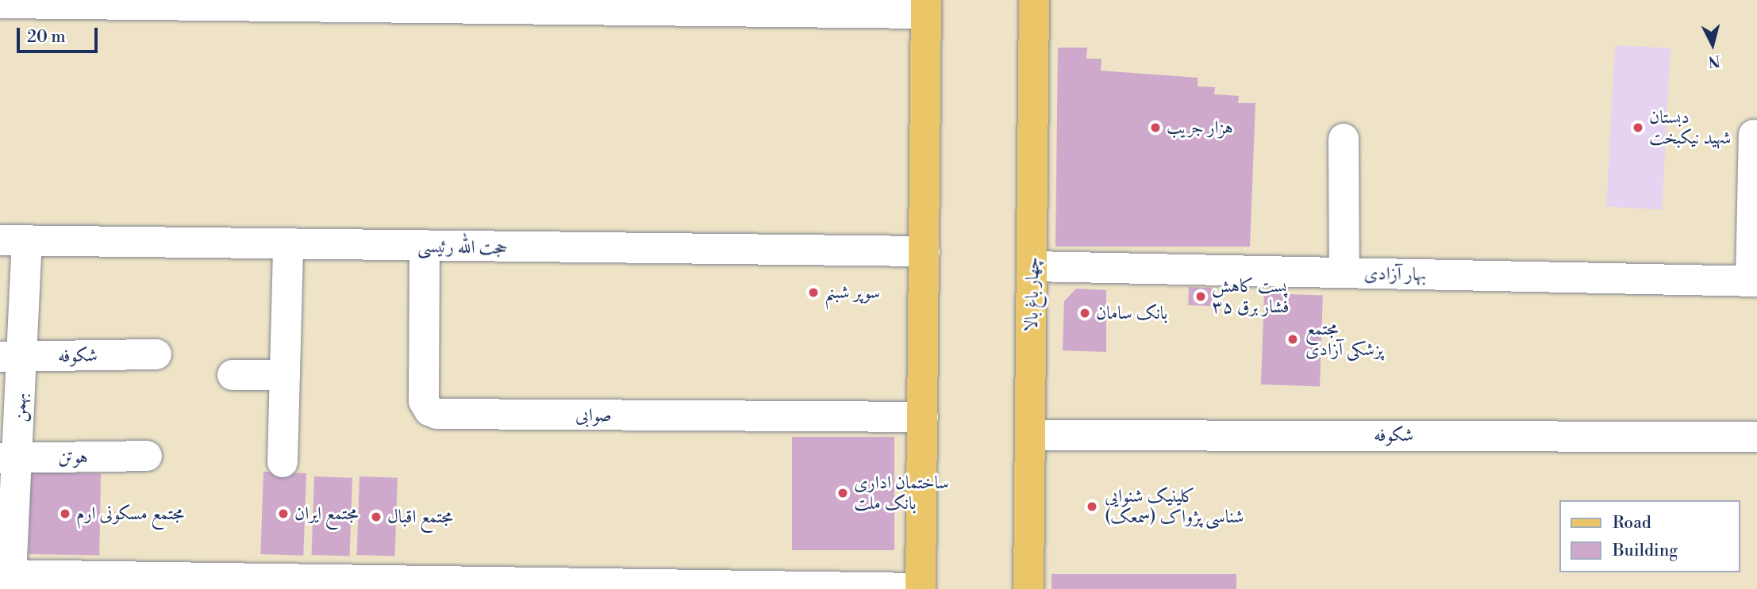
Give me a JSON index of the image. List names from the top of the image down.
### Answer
{
  "streets": {
    "main road": ["چهار باغ بالا"],
    "street": [
      "حجت الله رئیسی",
      "بهار آزادی",
      "شکوفه",
      "بهمن",
      "صوابی",
      "هوتن"
    ]
  },
  "crossings": [
    ["حجت الله رئیسی", "بهمن"],
    ["حجت الله رئیسی", "صوابی"],
    ["بهار آزادی", "چهار باغ بالا"],
    ["چهار باغ بالا", "شکوفه"],
    ["شکوفه", "بهمن"],
    ["بهمن", "هوتن"]
  ],
  "places": [
    "هزار جریب",
    "دبستان شهید نیکبخت",
    "سوپر شبنم",
    "پست کاهش فشار برق ۳۵",
    "بانک سامان",
    "مجتمع پزشکی آزادی",
    "ساختمان اداری بانک ملت",
    "کلینیک شنوایی شناسی پژواک (سمعک)",
    "مجتمع مسکونی ارم",
    "مجتمع ایران",
    "مجتمع اقبال"
  ],
  "legend": ["Road", "Building"],
  "scale_bar": "20 m",
  "north": "bottom"
}
